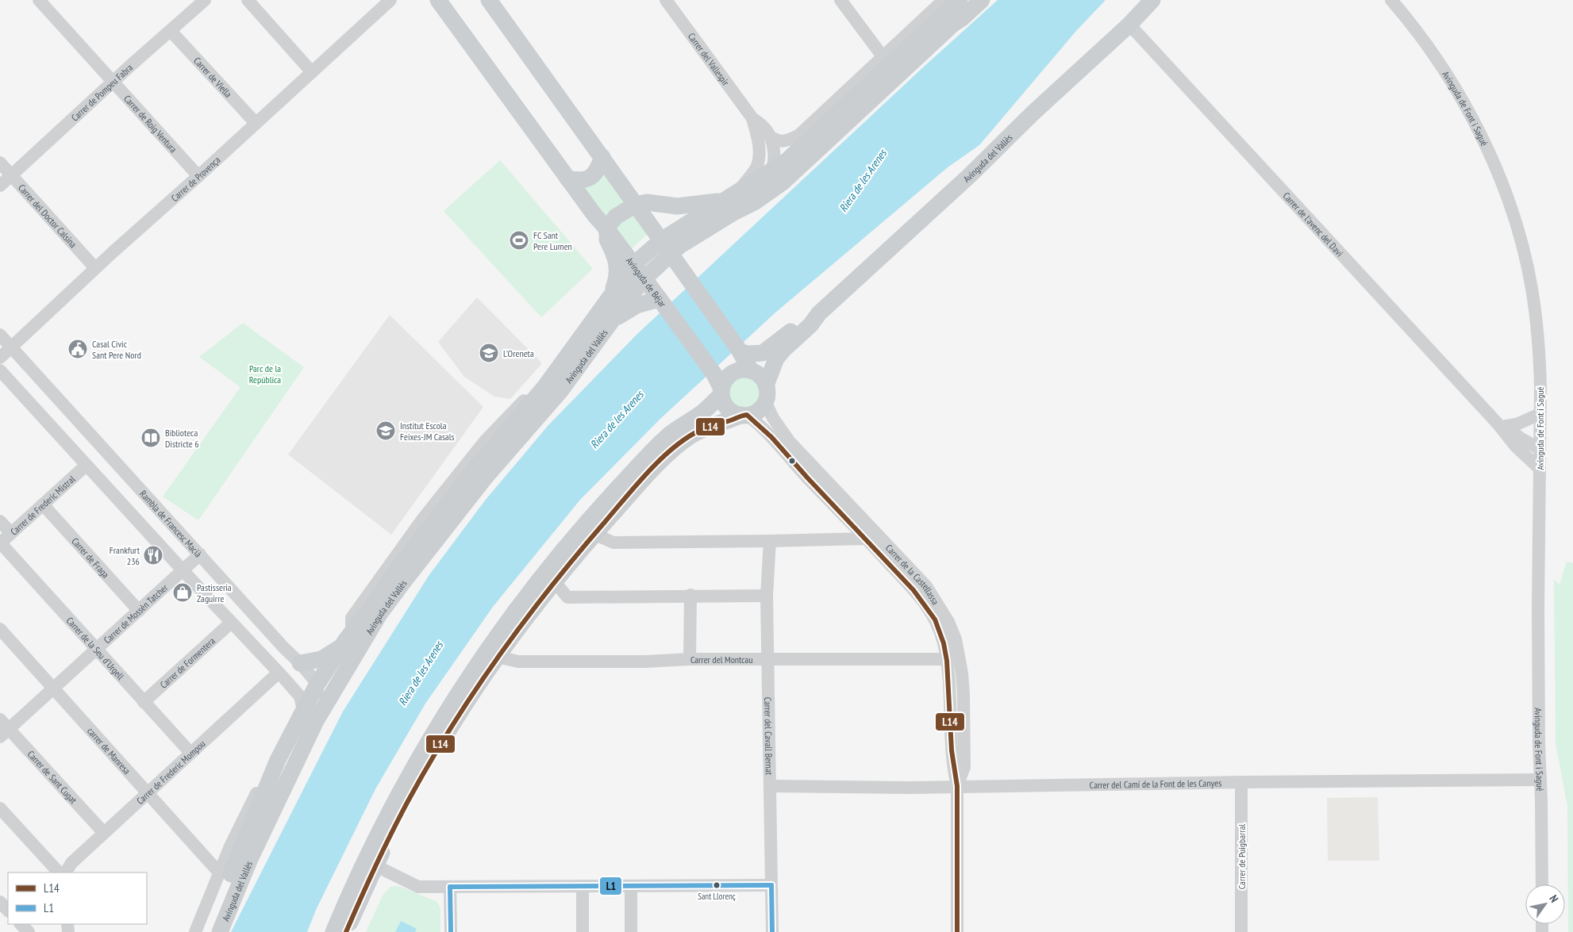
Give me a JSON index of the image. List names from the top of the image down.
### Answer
{
  "streets": {
    "main road": ["Avinguda del Vallès", "Avinguda de Béjar"],
    "street": [
      "Carrer del Vallespir",
      "Carrer de Viella",
      "Carrer de Pompeu Fabra",
      "Avinguda de Font i Sagué",
      "Carrer de Roig Ventura",
      "Carrer de Provença",
      "Carrer del Doctor Calsina",
      "Carrer de l'avenc del Davi",
      "Carrer de Frederic Mistral",
      "Rambla de Francesc Macià",
      "Carrer de Fraga",
      "Carrer de la Castellassa",
      "Carrer de Mossèn Tatcher",
      "Carrer de la Seu d'Urgell",
      "Carrer del Montcau",
      "Carrer de Formentera",
      "Carrer del Cavall Bernat",
      "carrer de Manresa",
      "Carrer de Frederic Mompou",
      "Carrer de Sant Cugat",
      "Carrer del Camí de la Font de les Canyes",
      "Carrer de Puigbarral"
    ]
  },
  "crossings": [
    ["Carrer de Viella", "Carrer de Pompeu Fabra"],
    ["Carrer de Viella", "Carrer de Provença"],
    ["Carrer de Pompeu Fabra", "Carrer de Roig Ventura"],
    ["Carrer de Pompeu Fabra", "Carrer del Doctor Calsina"],
    ["Avinguda de Font i Sagué", "Carrer de l'avenc del Davi"],
    ["Avinguda de Font i Sagué", "Carrer del Camí de la Font de les Canyes"],
    ["Carrer de Roig Ventura", "Carrer de Provença"],
    ["Avinguda del Vallès", "Carrer de l'avenc del Davi"],
    ["Avinguda del Vallès", "Avinguda de Béjar"],
    ["Avinguda del Vallès", "Rambla de Francesc Macià"],
    ["Avinguda del Vallès", "Carrer de la Castellassa"],
    ["Avinguda del Vallès", "carrer de Manresa"],
    ["Carrer de Provença", "Carrer del Doctor Calsina"],
    ["Carrer de Provença", "Rambla de Francesc Macià"],
    ["Avinguda de Béjar", "Carrer de la Castellassa"],
    ["Carrer de Frederic Mistral", "Carrer de Fraga"],
    ["Carrer de Frederic Mistral", "Carrer de la Seu d'Urgell"],
    ["Rambla de Francesc Macià", "Carrer de Mossèn Tatcher"],
    ["Carrer de Fraga", "Carrer de Mossèn Tatcher"],
    ["Carrer de la Castellassa", "Carrer del Montcau"],
    ["Carrer de la Castellassa", "Carrer del Camí de la Font de les Canyes"],
    ["Carrer de Mossèn Tatcher", "Carrer de la Seu d'Urgell"],
    ["Carrer de Mossèn Tatcher", "carrer de Manresa"],
    ["Carrer de Mossèn Tatcher", "Carrer de Sant Cugat"],
    ["Carrer de la Seu d'Urgell", "Carrer de Formentera"],
    ["Carrer de la Seu d'Urgell", "Carrer de Frederic Mompou"],
    ["Carrer del Montcau", "Carrer del Cavall Bernat"],
    ["Carrer del Cavall Bernat", "Carrer del Camí de la Font de les Canyes"],
    ["carrer de Manresa", "Carrer de Frederic Mompou"],
    ["Carrer de Frederic Mompou", "Carrer de Sant Cugat"],
    ["Carrer del Camí de la Font de les Canyes", "Carrer de Puigbarral"]
  ],
  "water": ["Riera de les Arenes"],
  "parks": ["Parc de la República"],
  "places": {
    "sports": ["FC Sant Pere Lumen"],
    "public building": ["Casal Civic Sant Pere Nord"],
    "school or university": ["L'Oreneta", "Institut Escola Feixes-JM Casals"],
    "library": ["Biblioteca Districte 6"],
    "restaurant": ["Frankfurt 236"],
    "shop": ["Pastisseria Zaguirre"],
    "other": ["Sant Llorenç"]
  },
  "lines": ["transit line L14", "transit line L1"],
  "legend": ["L14", "L1"],
  "north": "top right"
}
